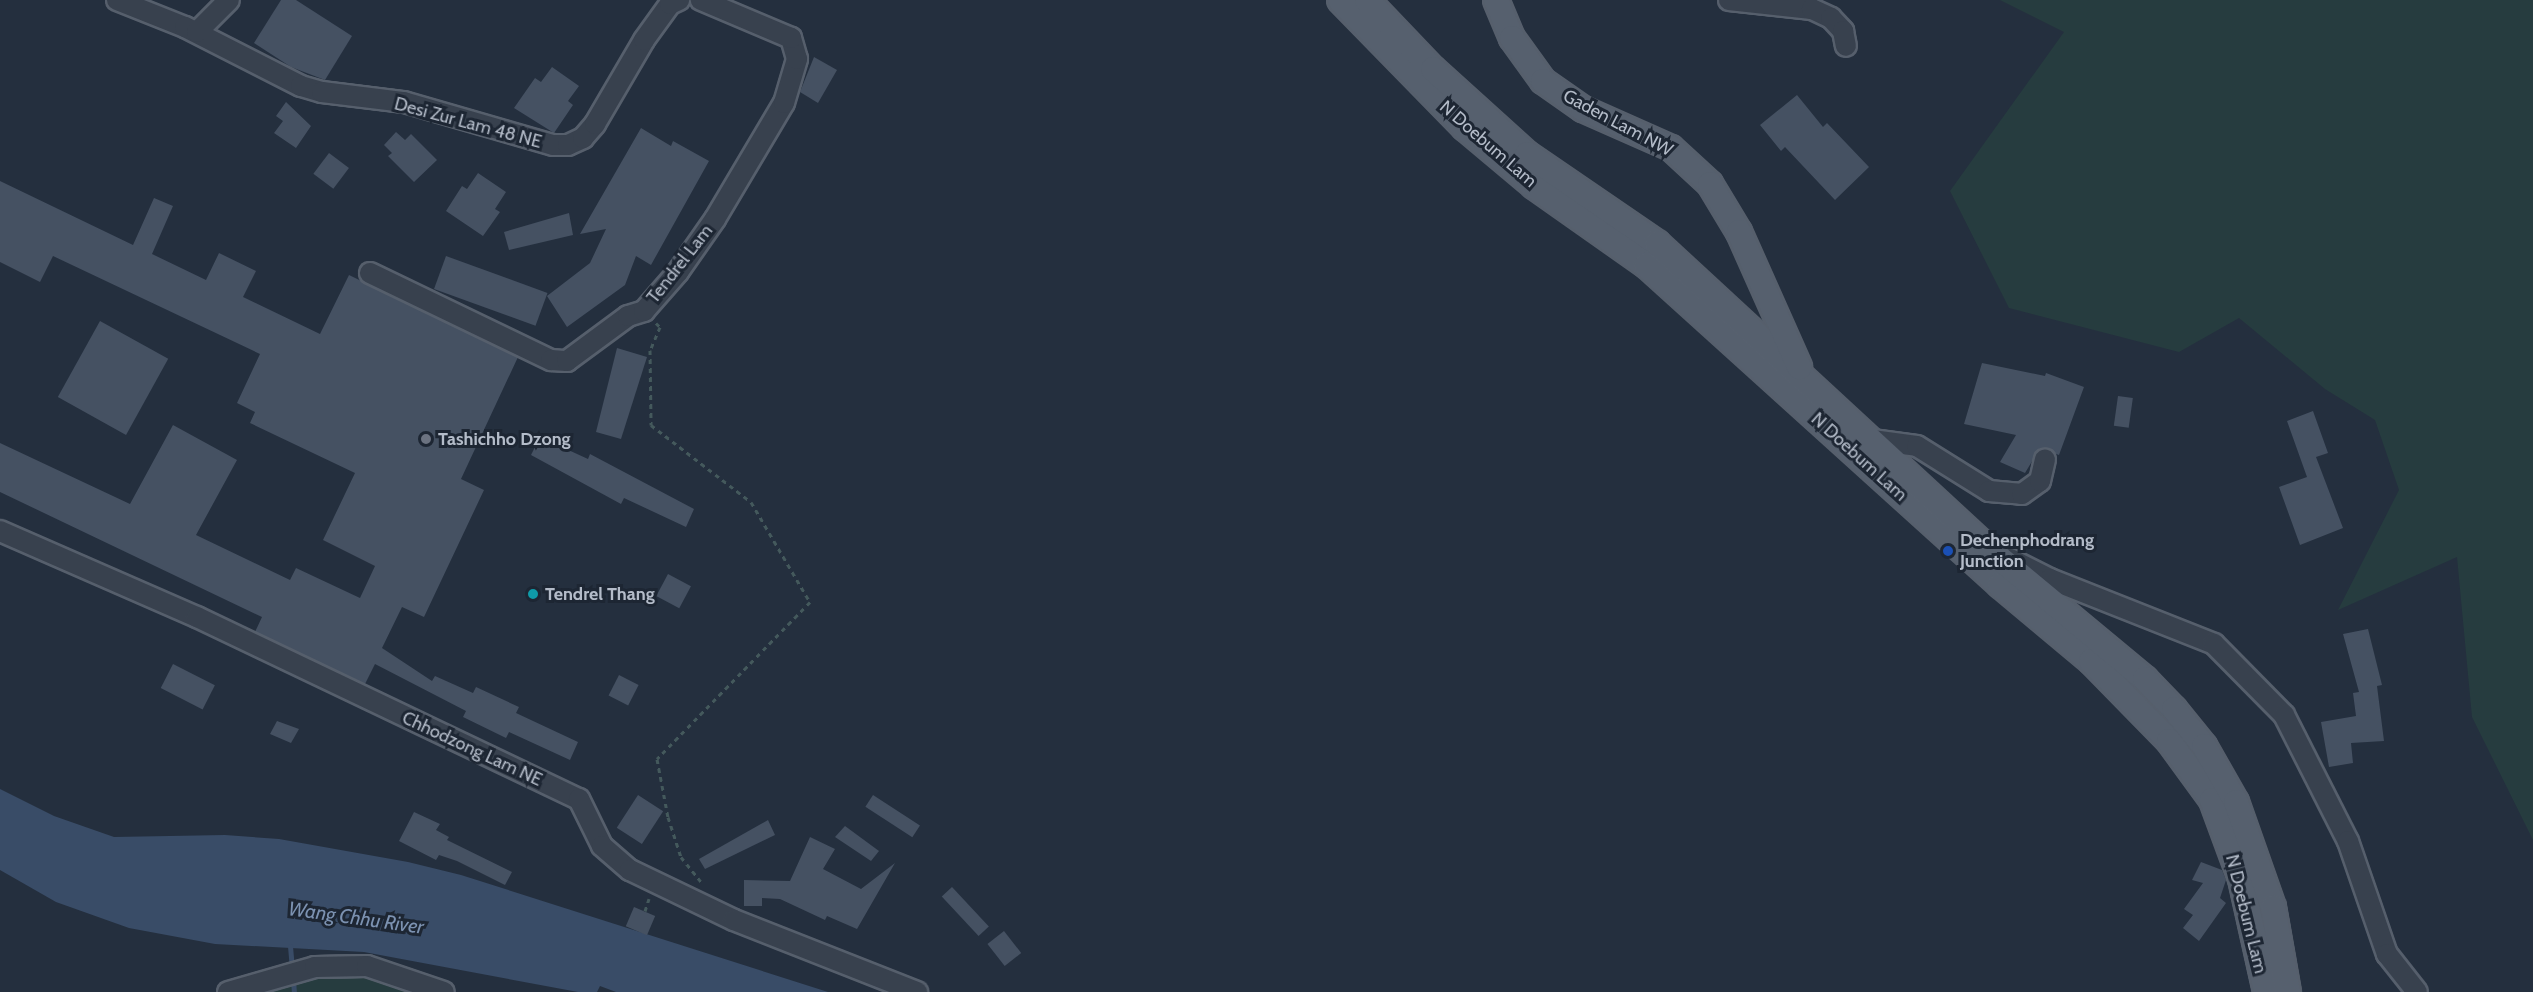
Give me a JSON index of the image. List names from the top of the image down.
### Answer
{
  "streets": {
    "main road": ["Gaden Lam NW", "N Doebum Lam"],
    "street": ["Desi Zur Lam 48 NE", "Tendrel Lam", "Chhodzong Lam NE"]
  },
  "crossings": [
    ["Gaden Lam NW", "N Doebum Lam"]
  ],
  "water": ["Wang Chhu River"],
  "places": ["Tashichho Dzong", "Dechenphodrang Junction", "Tendrel Thang"]
}
